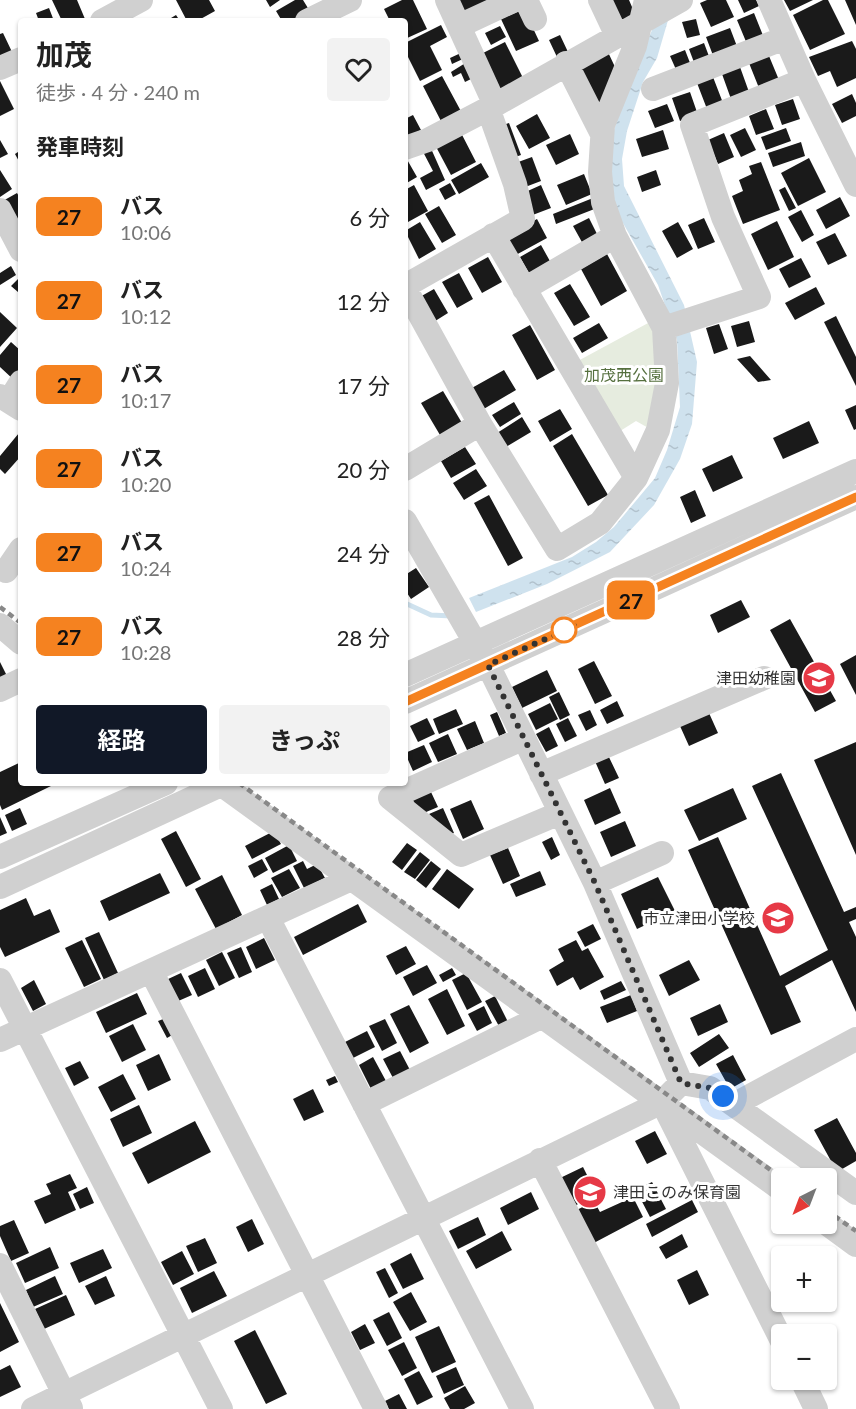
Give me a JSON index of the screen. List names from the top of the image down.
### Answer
{
  "parks": ["加茂西公園"],
  "places": {
    "school or university": ["津田幼稚園", "市立津田小学校", "津田このみ保育園"]
  },
  "lines": ["bus line 27"],
  "north": "bottom left",
  "page": {
    "on_map": "27",
    "heading": [
      ["加茂", "徒歩 · 4 分 · 240 m"],
      "発車時刻"
    ],
    "list": [
      {
        "mark": "27",
        "name": "バス",
        "note": "10:06",
        "value": "6 分"
      },
      {
        "mark": "27",
        "name": "バス",
        "note": "10:12",
        "value": "12 分"
      },
      {
        "mark": "27",
        "name": "バス",
        "note": "10:17",
        "value": "17 分"
      },
      {
        "mark": "27",
        "name": "バス",
        "note": "10:20",
        "value": "20 分"
      },
      {
        "mark": "27",
        "name": "バス",
        "note": "10:24",
        "value": "24 分"
      },
      {
        "mark": "27",
        "name": "バス",
        "note": "10:28",
        "value": "28 分"
      }
    ],
    "buttons": ["経路", "きっぷ"],
    "map_buttons": ["+", "−"]
  }
}
